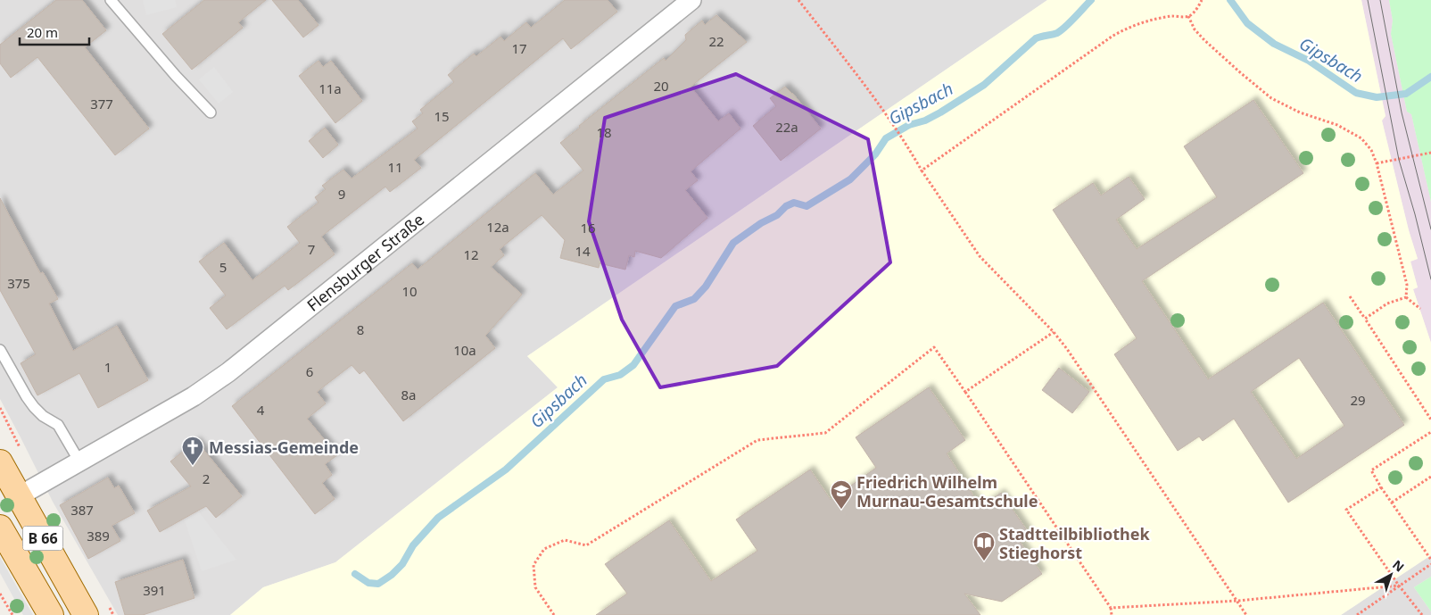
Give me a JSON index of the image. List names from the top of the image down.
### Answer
{
  "streets": {
    "main road": ["B 66"],
    "street": ["Flensburger Straße"]
  },
  "crossings": [
    ["Flensburger Straße", "B 66"]
  ],
  "water": ["Gipsbach"],
  "places": {
    "church": ["Messias-Gemeinde"],
    "school or university": ["Friedrich Wilhelm Murnau-Gesamtschule"],
    "library": ["Stadtteilbibliothek Stieghorst"]
  },
  "house_numbers": [
    "22",
    "17",
    "20",
    "11a",
    "377",
    "15",
    "22a",
    "18",
    "11",
    "9",
    "12a",
    "16",
    "7",
    "14",
    "12",
    "5",
    "375",
    "10",
    "8",
    "10a",
    "1",
    "6",
    "8a",
    "29",
    "4",
    "2",
    "387",
    "389",
    "391"
  ],
  "scale_bar": "20 m",
  "north": "top right"
}
